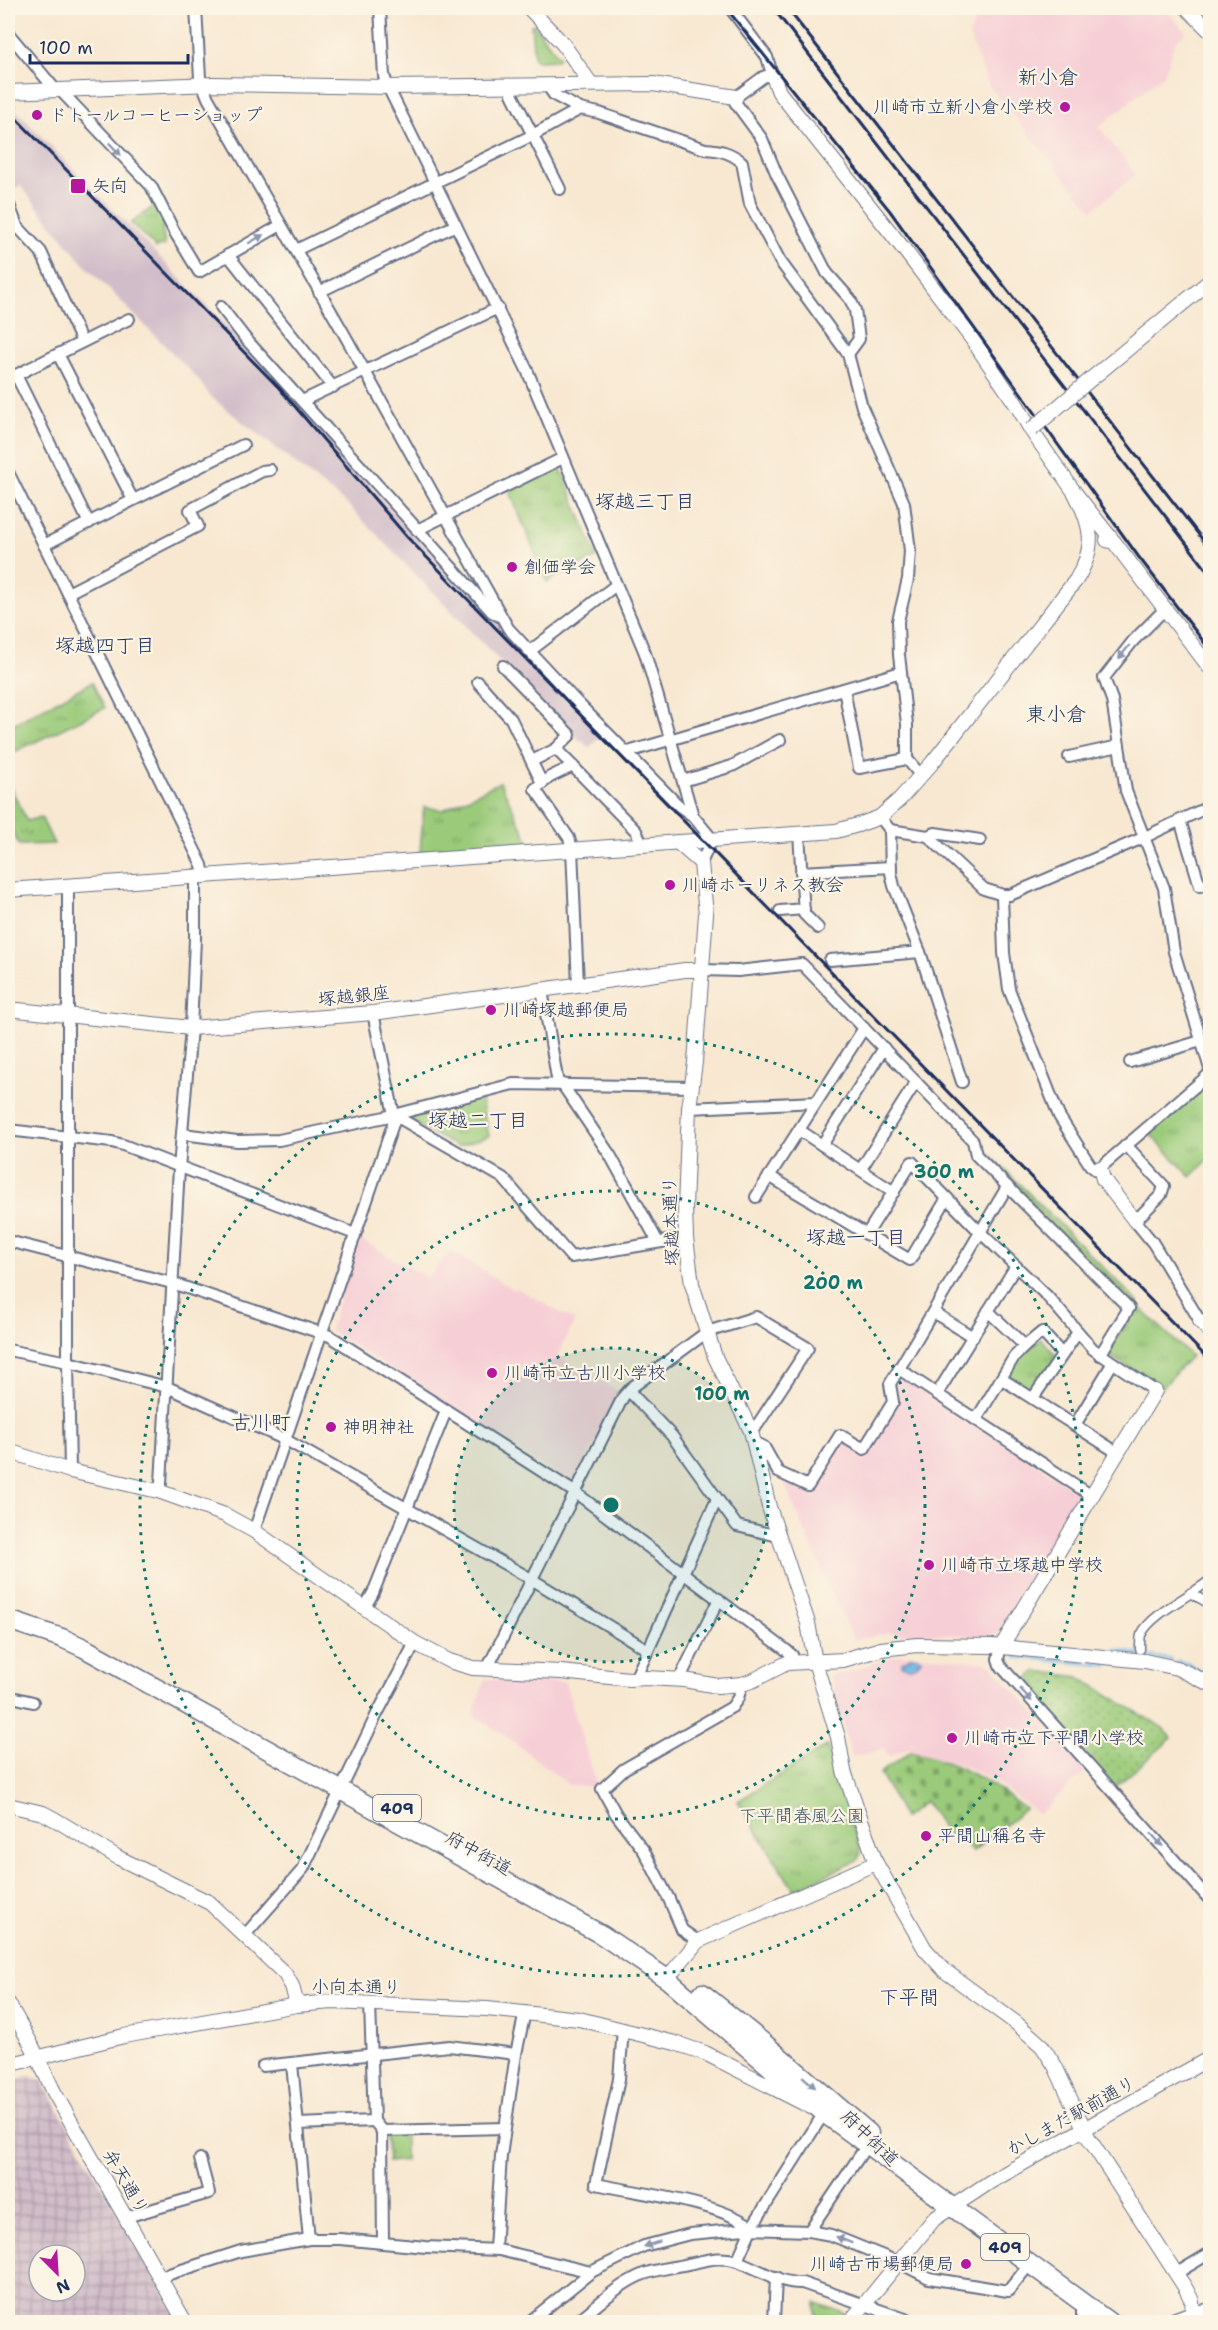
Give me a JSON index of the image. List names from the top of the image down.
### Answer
{
  "streets": {
    "highway": ["409", "府中街道"],
    "street": [
      "塚越銀座",
      "塚越本通り",
      "小向本通り",
      "かしまだ駅前通り",
      "弁天通り"
    ]
  },
  "crossings": [
    ["塚越銀座", "塚越本通り"],
    ["塚越本通り", "かしまだ駅前通り"],
    ["府中街道", "かしまだ駅前通り"],
    ["小向本通り", "弁天通り"]
  ],
  "districts": [
    "新小倉",
    "塚越三丁目",
    "塚越四丁目",
    "東小倉",
    "塚越二丁目",
    "塚越一丁目",
    "古川町",
    "下平間"
  ],
  "parks": ["下平間春風公園"],
  "places": {
    "other": [
      "川崎市立新小倉小学校",
      "ドトールコーヒーショップ",
      "創価学会",
      "川崎ホーリネス教会",
      "川崎塚越郵便局",
      "川崎市立古川小学校",
      "神明神社",
      "川崎市立塚越中学校",
      "川崎市立下平間小学校",
      "平間山稱名寺",
      "川崎古市場郵便局"
    ],
    "transit": ["矢向"]
  },
  "scale_bar": "100 m",
  "north": "bottom right",
  "rings": ["300 m", "200 m", "100 m"]
}
